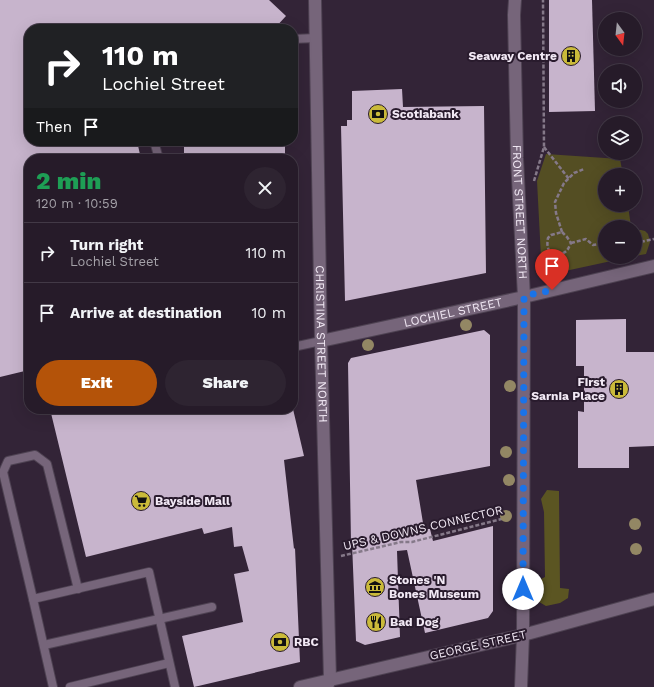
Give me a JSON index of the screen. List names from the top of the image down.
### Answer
{
  "streets": {
    "street": [
      "FRONT STREET NORTH",
      "LOCHIEL STREET",
      "CHRISTINA STREET NORTH",
      "GEORGE STREET"
    ],
    "path": ["UPS & DOWNS CONNECTOR"]
  },
  "crossings": [
    ["FRONT STREET NORTH", "LOCHIEL STREET"],
    ["FRONT STREET NORTH", "UPS & DOWNS CONNECTOR"],
    ["FRONT STREET NORTH", "GEORGE STREET"],
    ["LOCHIEL STREET", "CHRISTINA STREET NORTH"],
    ["CHRISTINA STREET NORTH", "UPS & DOWNS CONNECTOR"],
    ["CHRISTINA STREET NORTH", "GEORGE STREET"]
  ],
  "places": {
    "building": ["Seaway Centre", "First Sarnia Place"],
    "bank": ["Scotiabank", "RBC"],
    "supermarket": ["Bayside Mall"],
    "museum": ["Stones 'N Bones Museum"],
    "restaurant": ["Bad Dog"]
  },
  "north": "bottom",
  "page": {
    "map_buttons": ["+", "−"],
    "turn": ["110 m", "Lochiel Street"],
    "then": "Then",
    "heading": ["2 min", "120 m · 10:59"],
    "list": [
      {
        "name": "Turn right",
        "note": "Lochiel Street",
        "value": "110 m"
      },
      {
        "name": "Arrive at destination",
        "value": "10 m"
      }
    ],
    "buttons": ["Exit", "Share"]
  }
}
